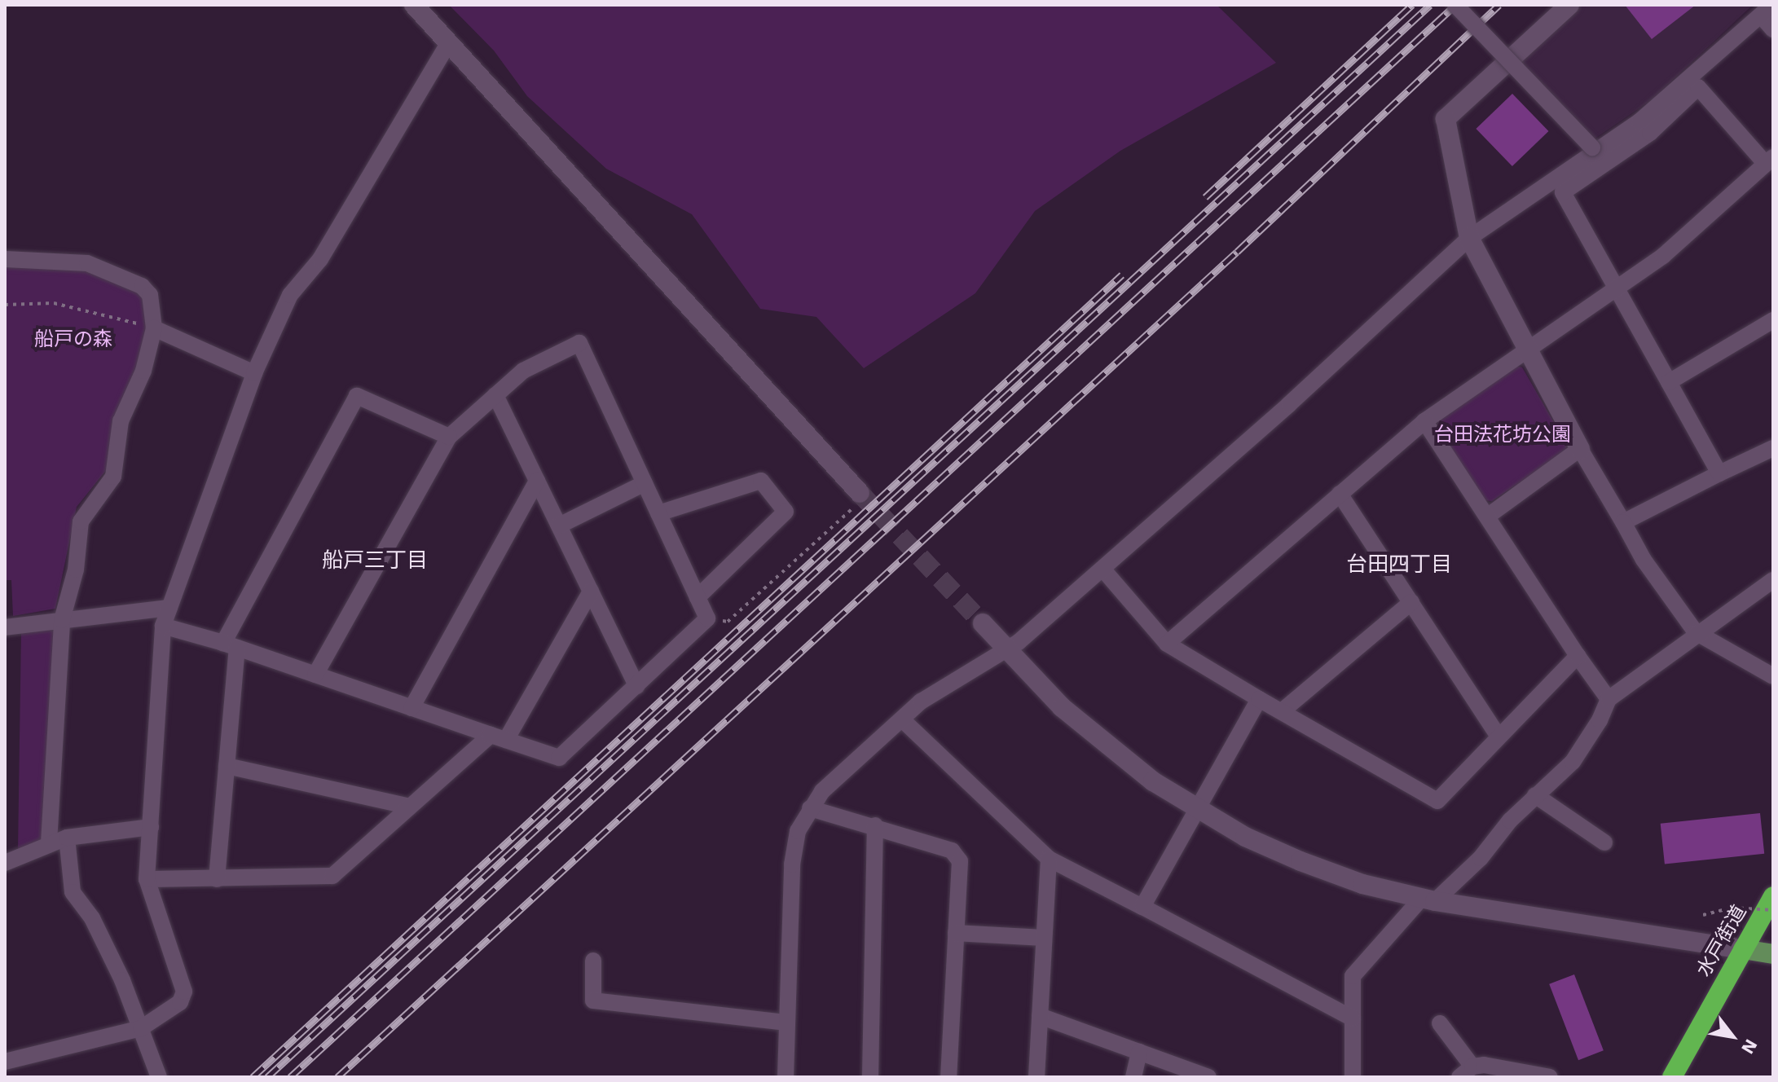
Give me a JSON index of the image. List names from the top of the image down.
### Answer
{
  "streets": {
    "highway": ["水戸街道"]
  },
  "districts": ["船戸三丁目", "台田四丁目"],
  "parks": ["船戸の森", "台田法花坊公園"],
  "north": "bottom right"
}
